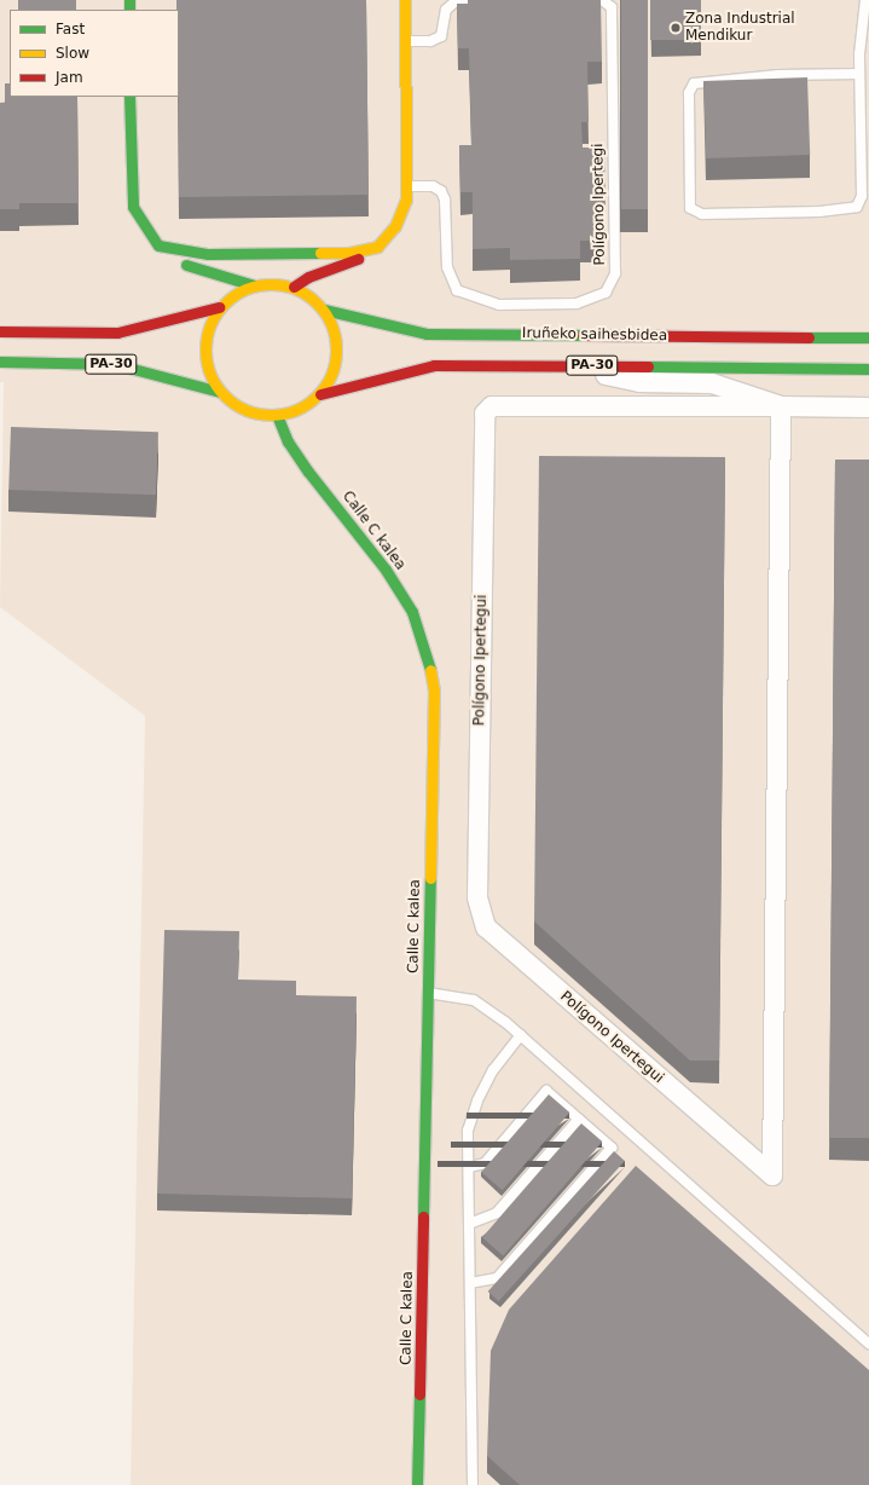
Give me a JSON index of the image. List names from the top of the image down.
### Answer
{
  "streets": {
    "main road": ["Iruñeko saihesbidea", "PA-30", "Calle C kalea"],
    "street": ["Polígono Ipertegui"],
    "lane": ["Polígono Ipertegi"]
  },
  "crossings": [
    ["Iruñeko saihesbidea", "PA-30"],
    ["Iruñeko saihesbidea", "Calle C kalea"],
    ["Iruñeko saihesbidea", "Polígono Ipertegui"],
    ["PA-30", "Calle C kalea"]
  ],
  "places": ["Zona Industrial Mendikur"],
  "legend": ["Fast", "Slow", "Jam"]
}
